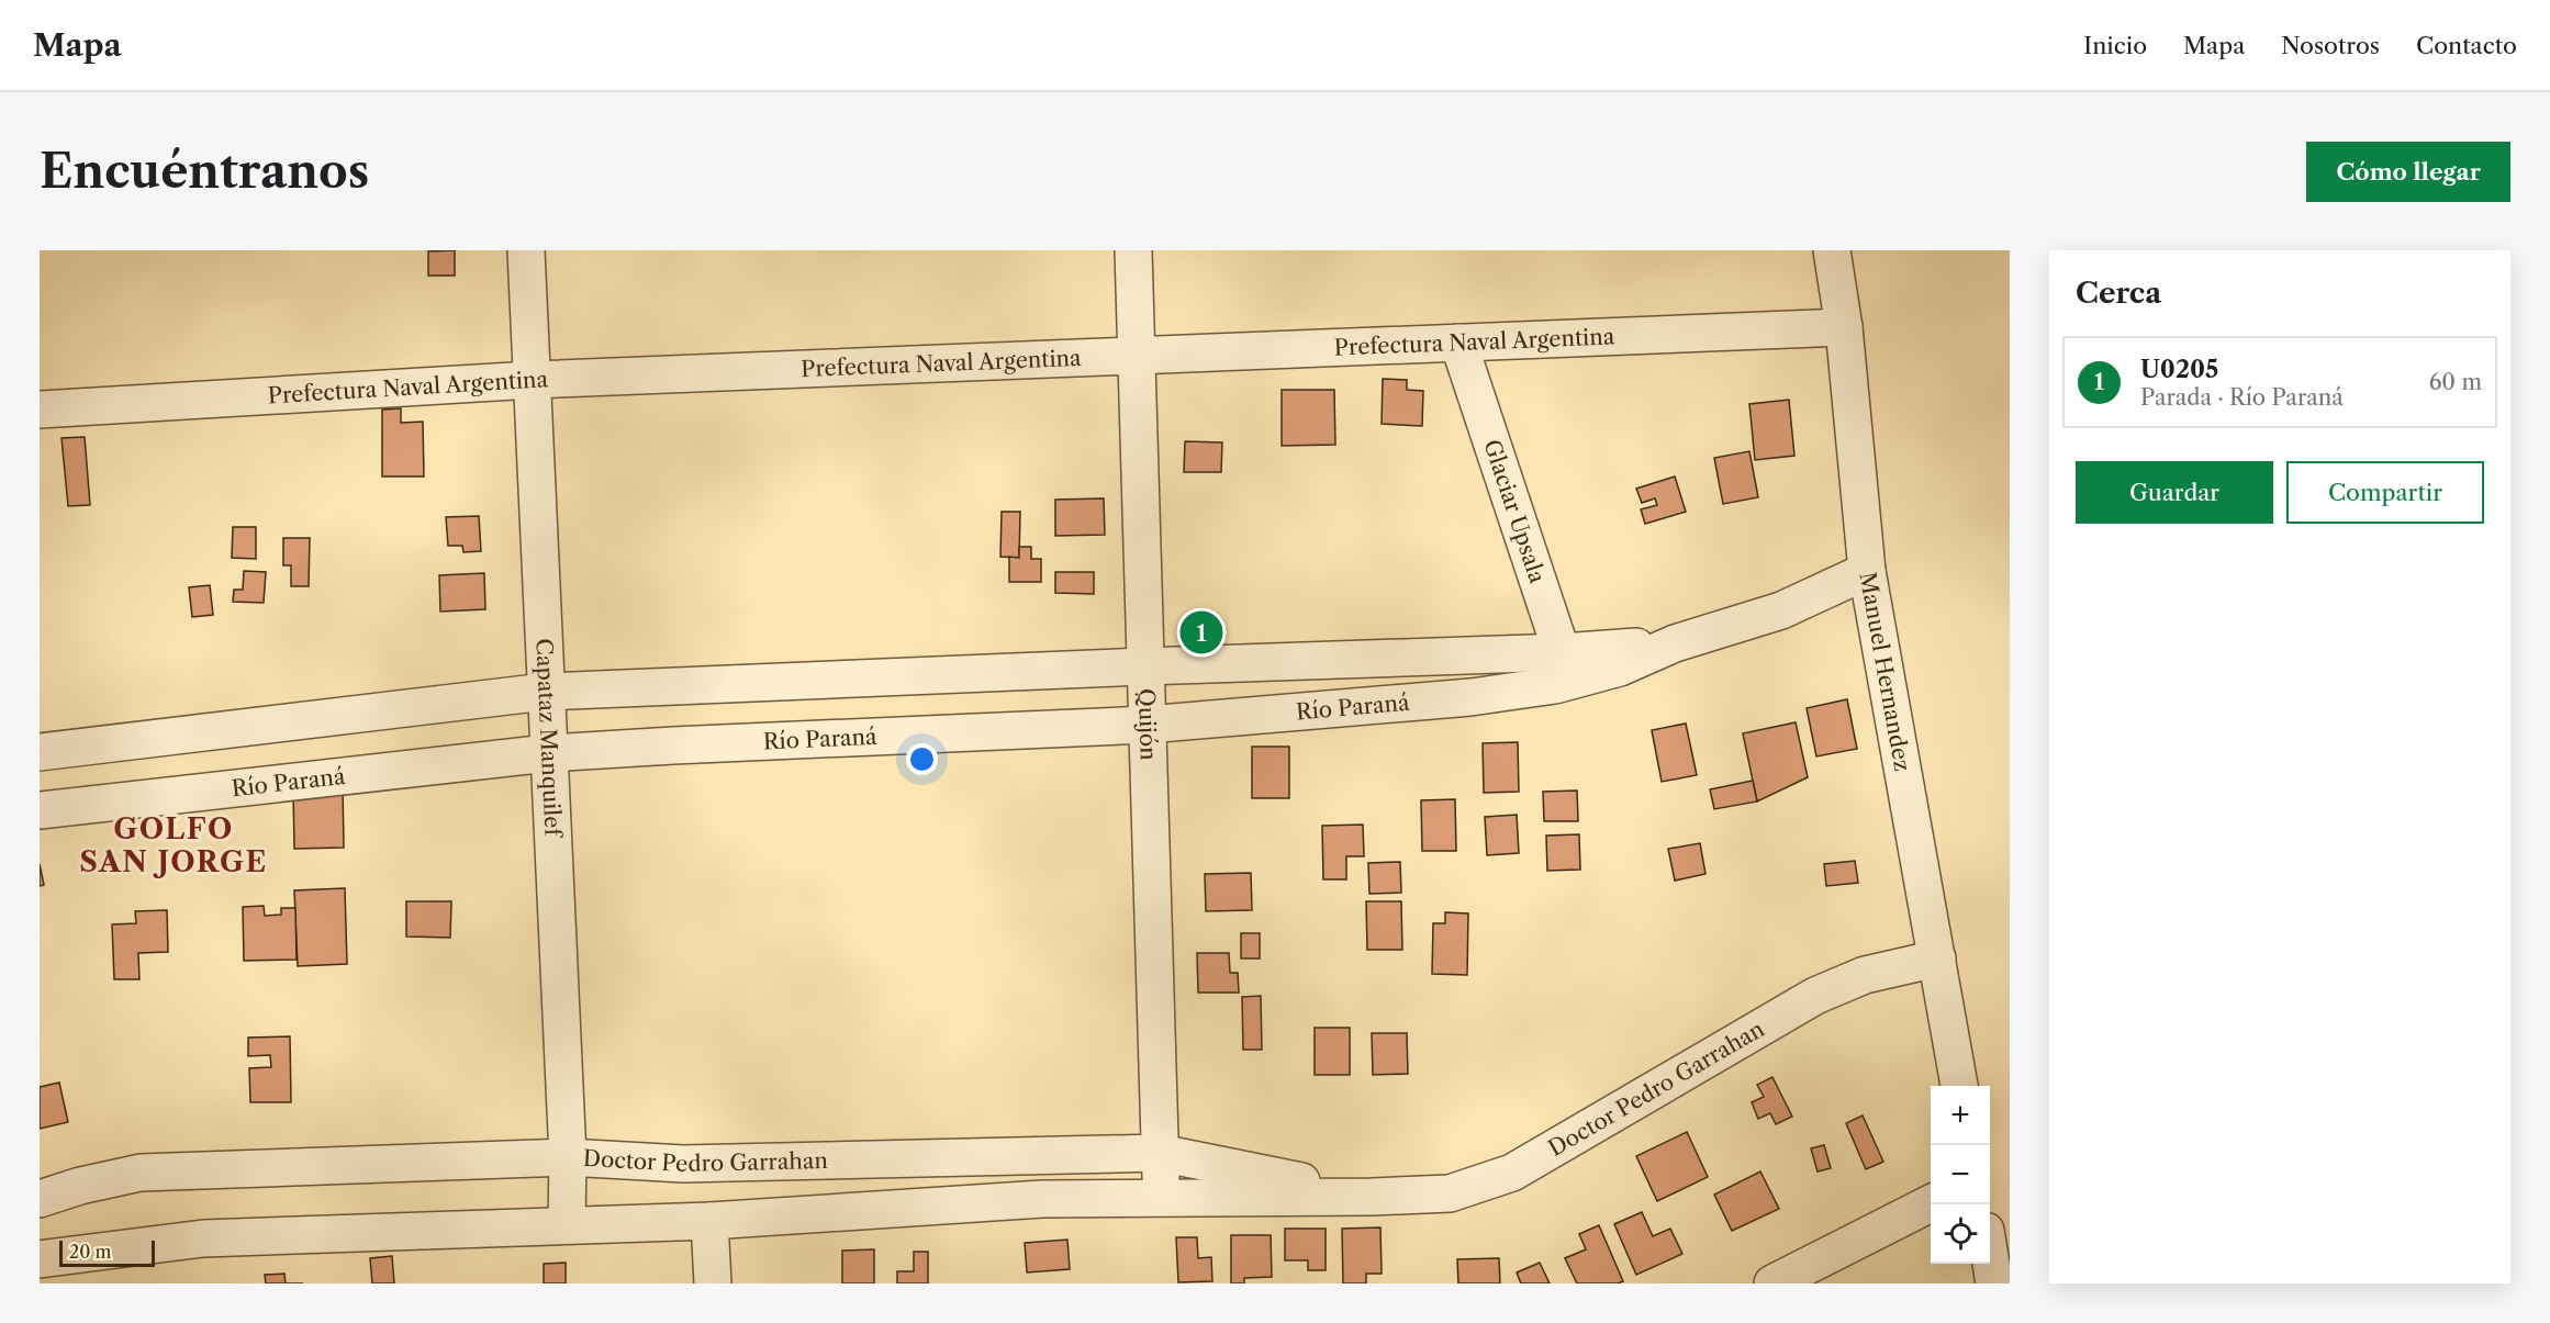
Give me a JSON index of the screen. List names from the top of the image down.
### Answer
{
  "streets": {
    "street": [
      "Prefectura Naval Argentina",
      "Glaciar Upsala",
      "Manuel Hernandez",
      "Río Paraná",
      "Quijón",
      "Capataz Manquilef",
      "Doctor Pedro Garrahan"
    ]
  },
  "crossings": [
    ["Prefectura Naval Argentina", "Glaciar Upsala"],
    ["Prefectura Naval Argentina", "Manuel Hernandez"],
    ["Prefectura Naval Argentina", "Quijón"],
    ["Prefectura Naval Argentina", "Capataz Manquilef"],
    ["Glaciar Upsala", "Río Paraná"],
    ["Manuel Hernandez", "Río Paraná"],
    ["Manuel Hernandez", "Doctor Pedro Garrahan"],
    ["Río Paraná", "Quijón"],
    ["Río Paraná", "Capataz Manquilef"],
    ["Quijón", "Doctor Pedro Garrahan"],
    ["Capataz Manquilef", "Doctor Pedro Garrahan"]
  ],
  "districts": ["GOLFO SAN JORGE"],
  "scale_bar": "20 m",
  "page": {
    "header": "Mapa",
    "nav": [
      "Inicio",
      "Mapa",
      "Nosotros",
      "Contacto"
    ],
    "buttons": [
      "Cómo llegar",
      ["Guardar", "Compartir"]
    ],
    "title": "Encuéntranos",
    "heading": "Cerca",
    "list": [
      {
        "mark": "1",
        "name": "U0205",
        "note": "Parada · Río Paraná",
        "value": "60 m"
      }
    ],
    "pins": "1",
    "map_buttons": ["+", "−"],
    "scale": "20 m"
  }
}
